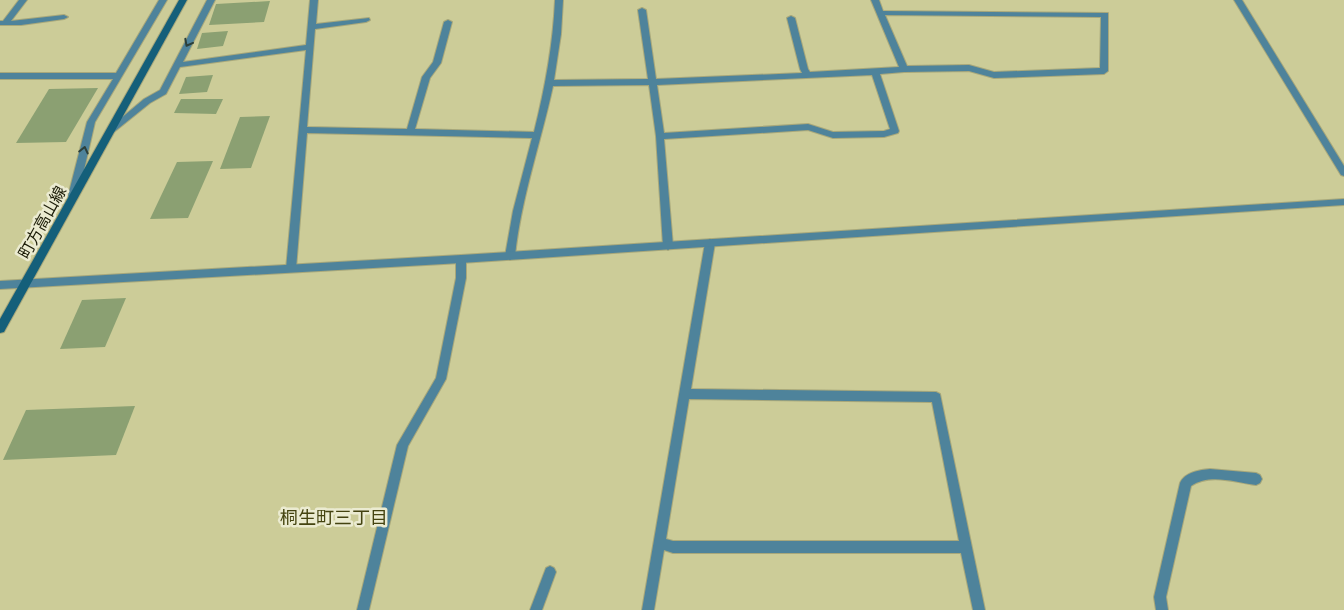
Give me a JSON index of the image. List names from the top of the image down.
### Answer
{
  "streets": {
    "main road": ["町方高山線"]
  },
  "districts": ["桐生町三丁目"]
}
